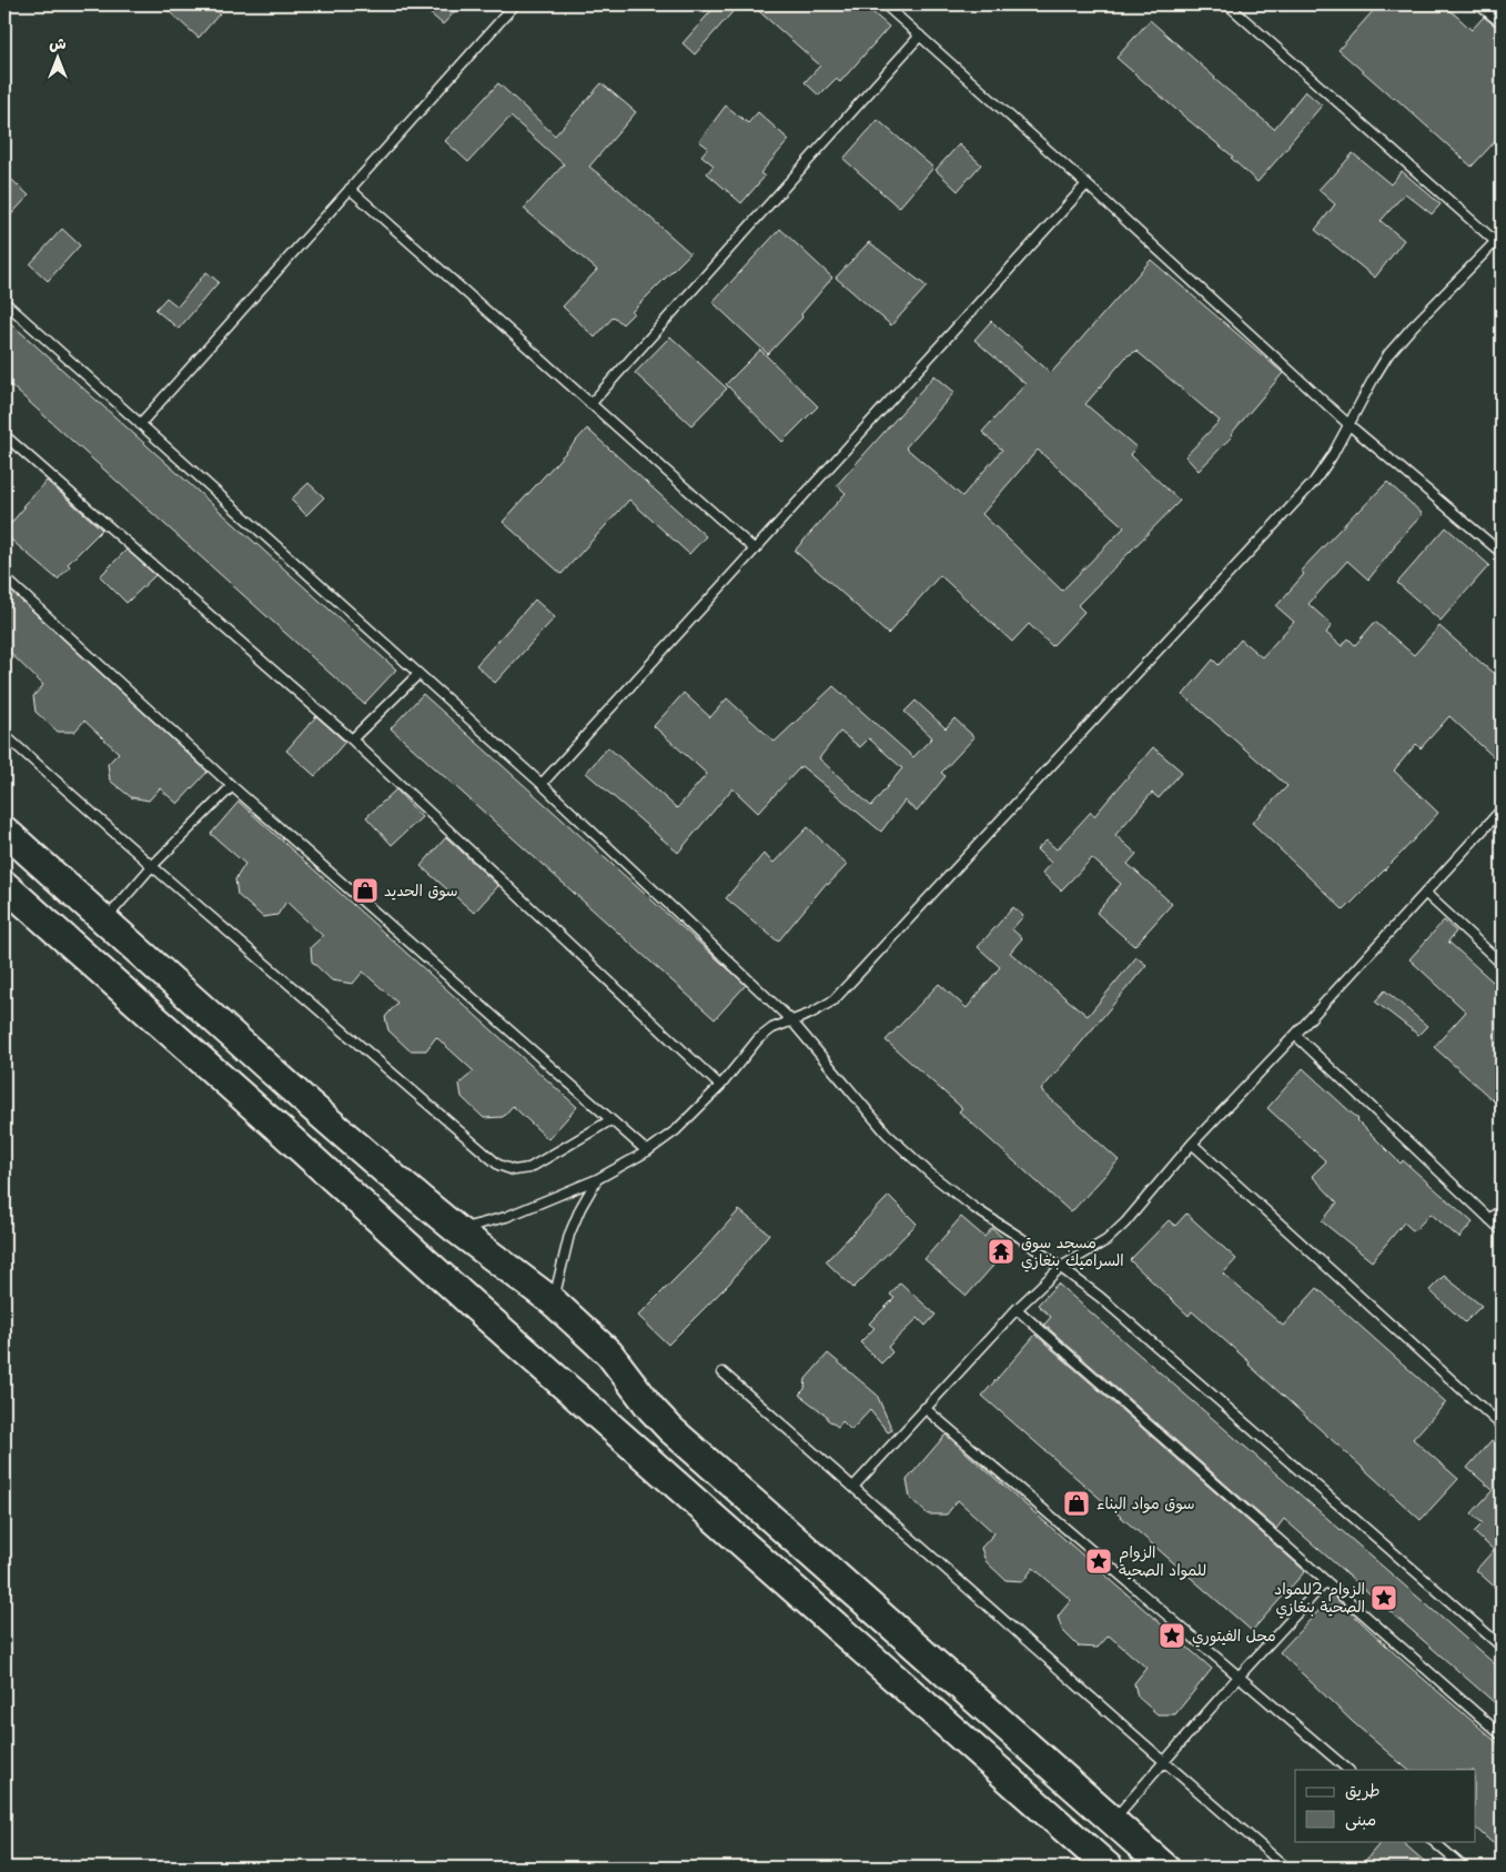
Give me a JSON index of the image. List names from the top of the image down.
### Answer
{
  "places": {
    "shop": ["سوق الحديد", "سوق مواد البناء"],
    "temple": ["مسجد سوق السراميك بنغازي"],
    "place": ["الزوام للمواد الصحية", "الزوام 2للمواد الصحية بنغازي", "محل الفيتوري"]
  },
  "legend": ["طريق", "مبنى"],
  "north": "top"
}
